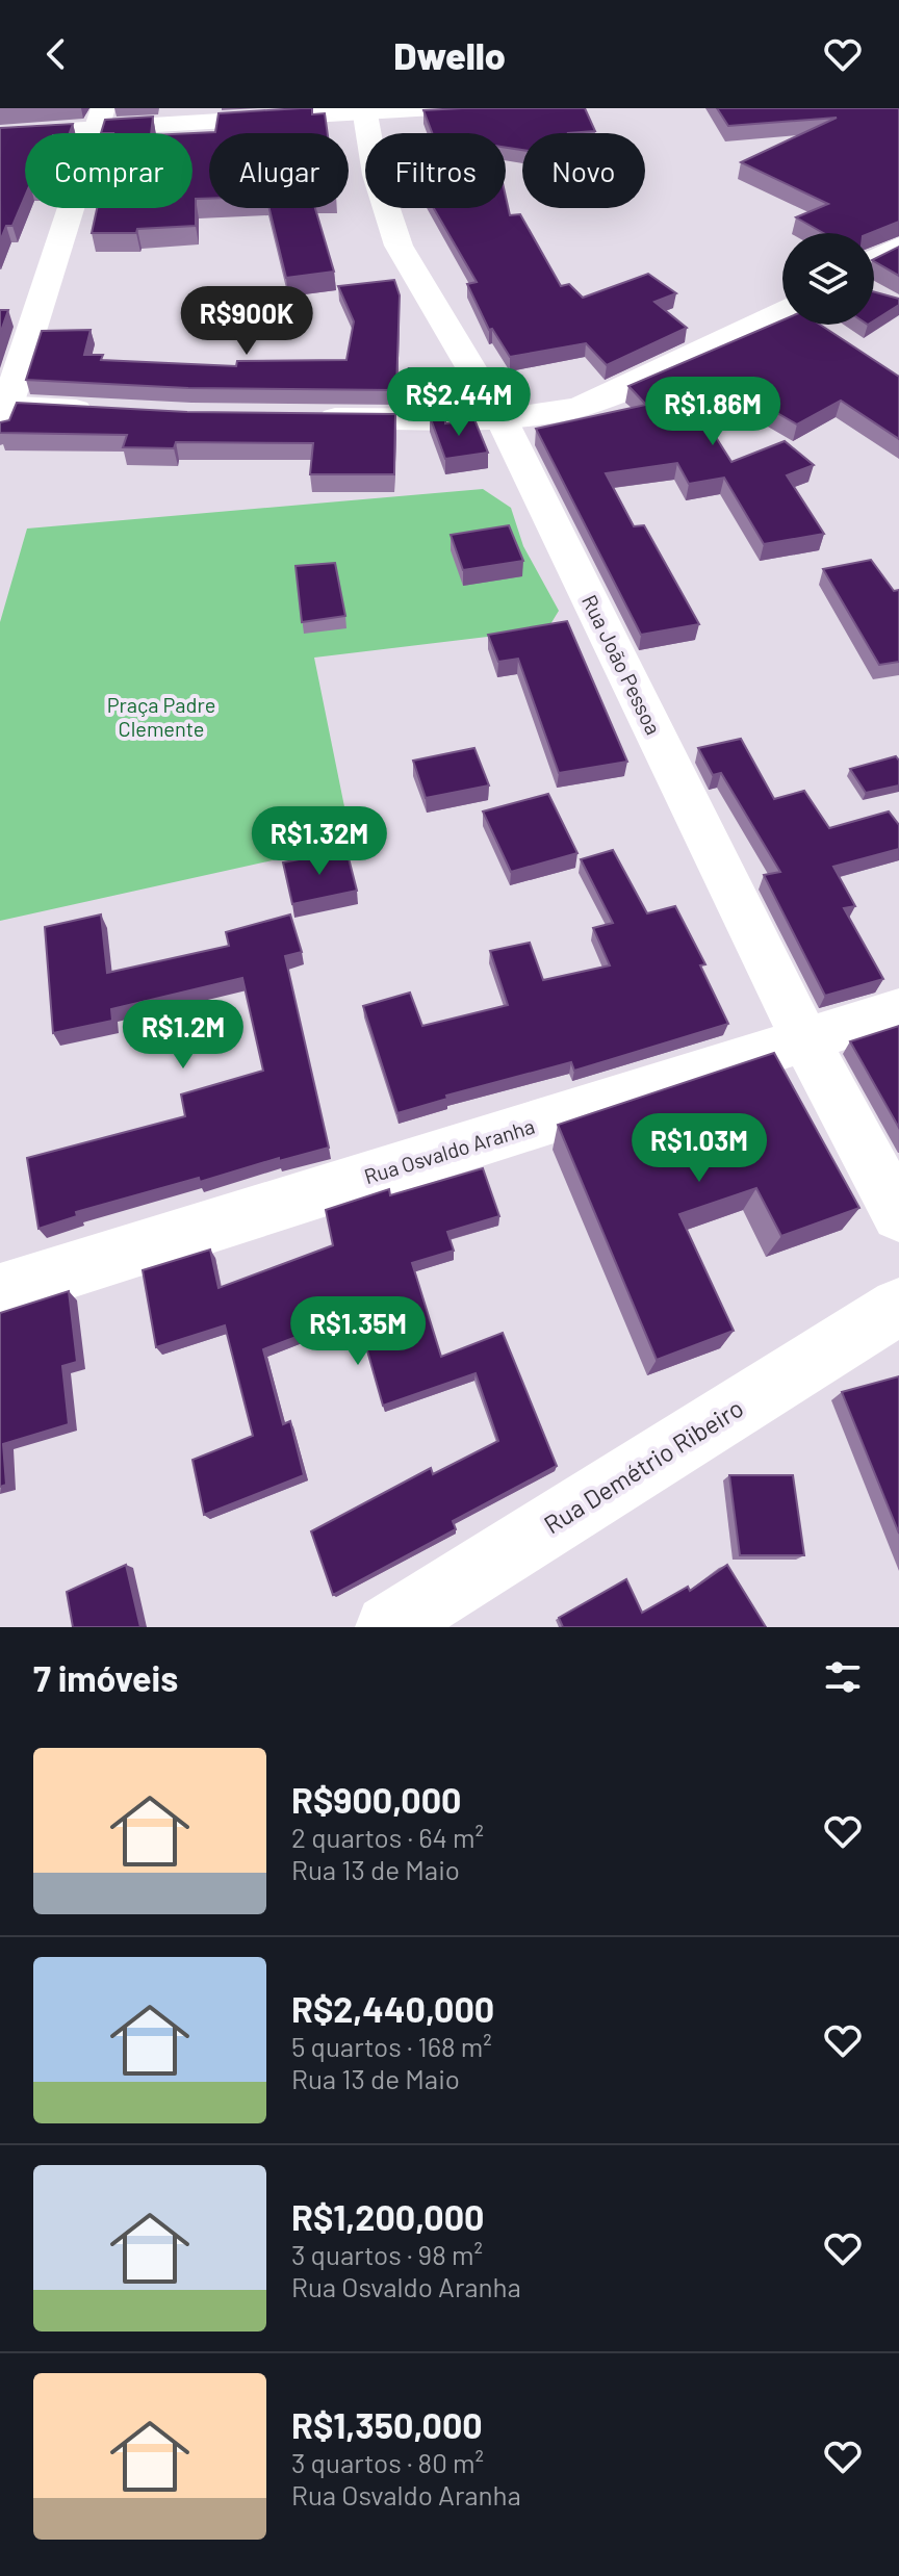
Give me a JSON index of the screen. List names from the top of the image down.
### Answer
{
  "streets": {
    "street": ["Rua João Pessoa", "Rua Osvaldo Aranha", "Rua Demétrio Ribeiro"]
  },
  "crossings": [
    ["Rua João Pessoa", "Rua Osvaldo Aranha"]
  ],
  "parks": ["Praça Padre Clemente"],
  "page": {
    "header": "Dwello",
    "chip": [
      "Comprar",
      "Alugar",
      "Filtros",
      "Novo"
    ],
    "price": [
      "R$900K",
      "R$2.44M",
      "R$1.86M",
      "R$1.32M",
      "R$1.2M",
      "R$1.03M",
      "R$1.35M"
    ],
    "heading": "7 imóveis",
    "list": [
      {
        "name": "R$900,000",
        "note": "2 quartos · 64 m² · Rua 13 de Maio"
      },
      {
        "name": "R$2,440,000",
        "note": "5 quartos · 168 m² · Rua 13 de Maio"
      },
      {
        "name": "R$1,200,000",
        "note": "3 quartos · 98 m² · Rua Osvaldo Aranha"
      },
      {
        "name": "R$1,350,000",
        "note": "3 quartos · 80 m² · Rua Osvaldo Aranha"
      }
    ]
  }
}
